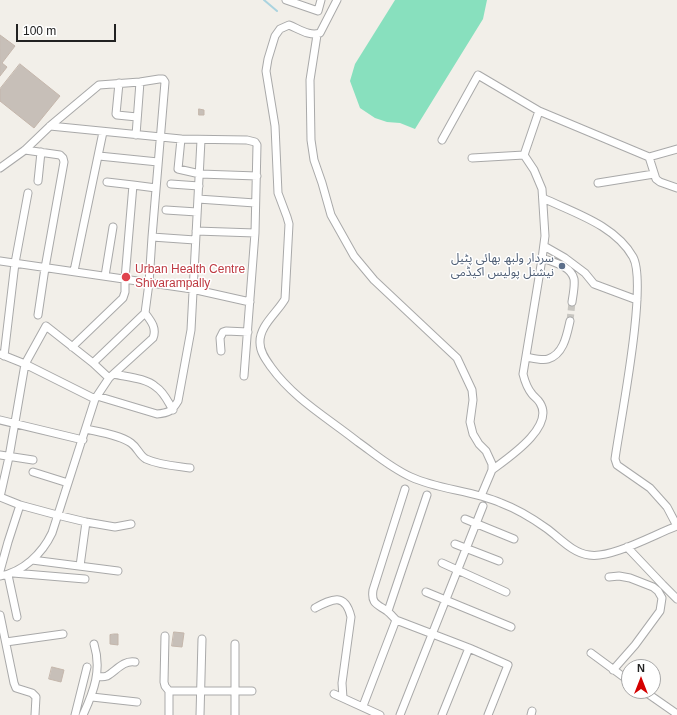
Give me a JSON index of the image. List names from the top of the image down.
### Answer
{
  "places": ["سردار ولبھ بھائی پٹیل نیشنل پولیس اکیڈمی", "Urban Health Centre Shivarampally"],
  "scale_bar": "100 m",
  "north": "top"
}
